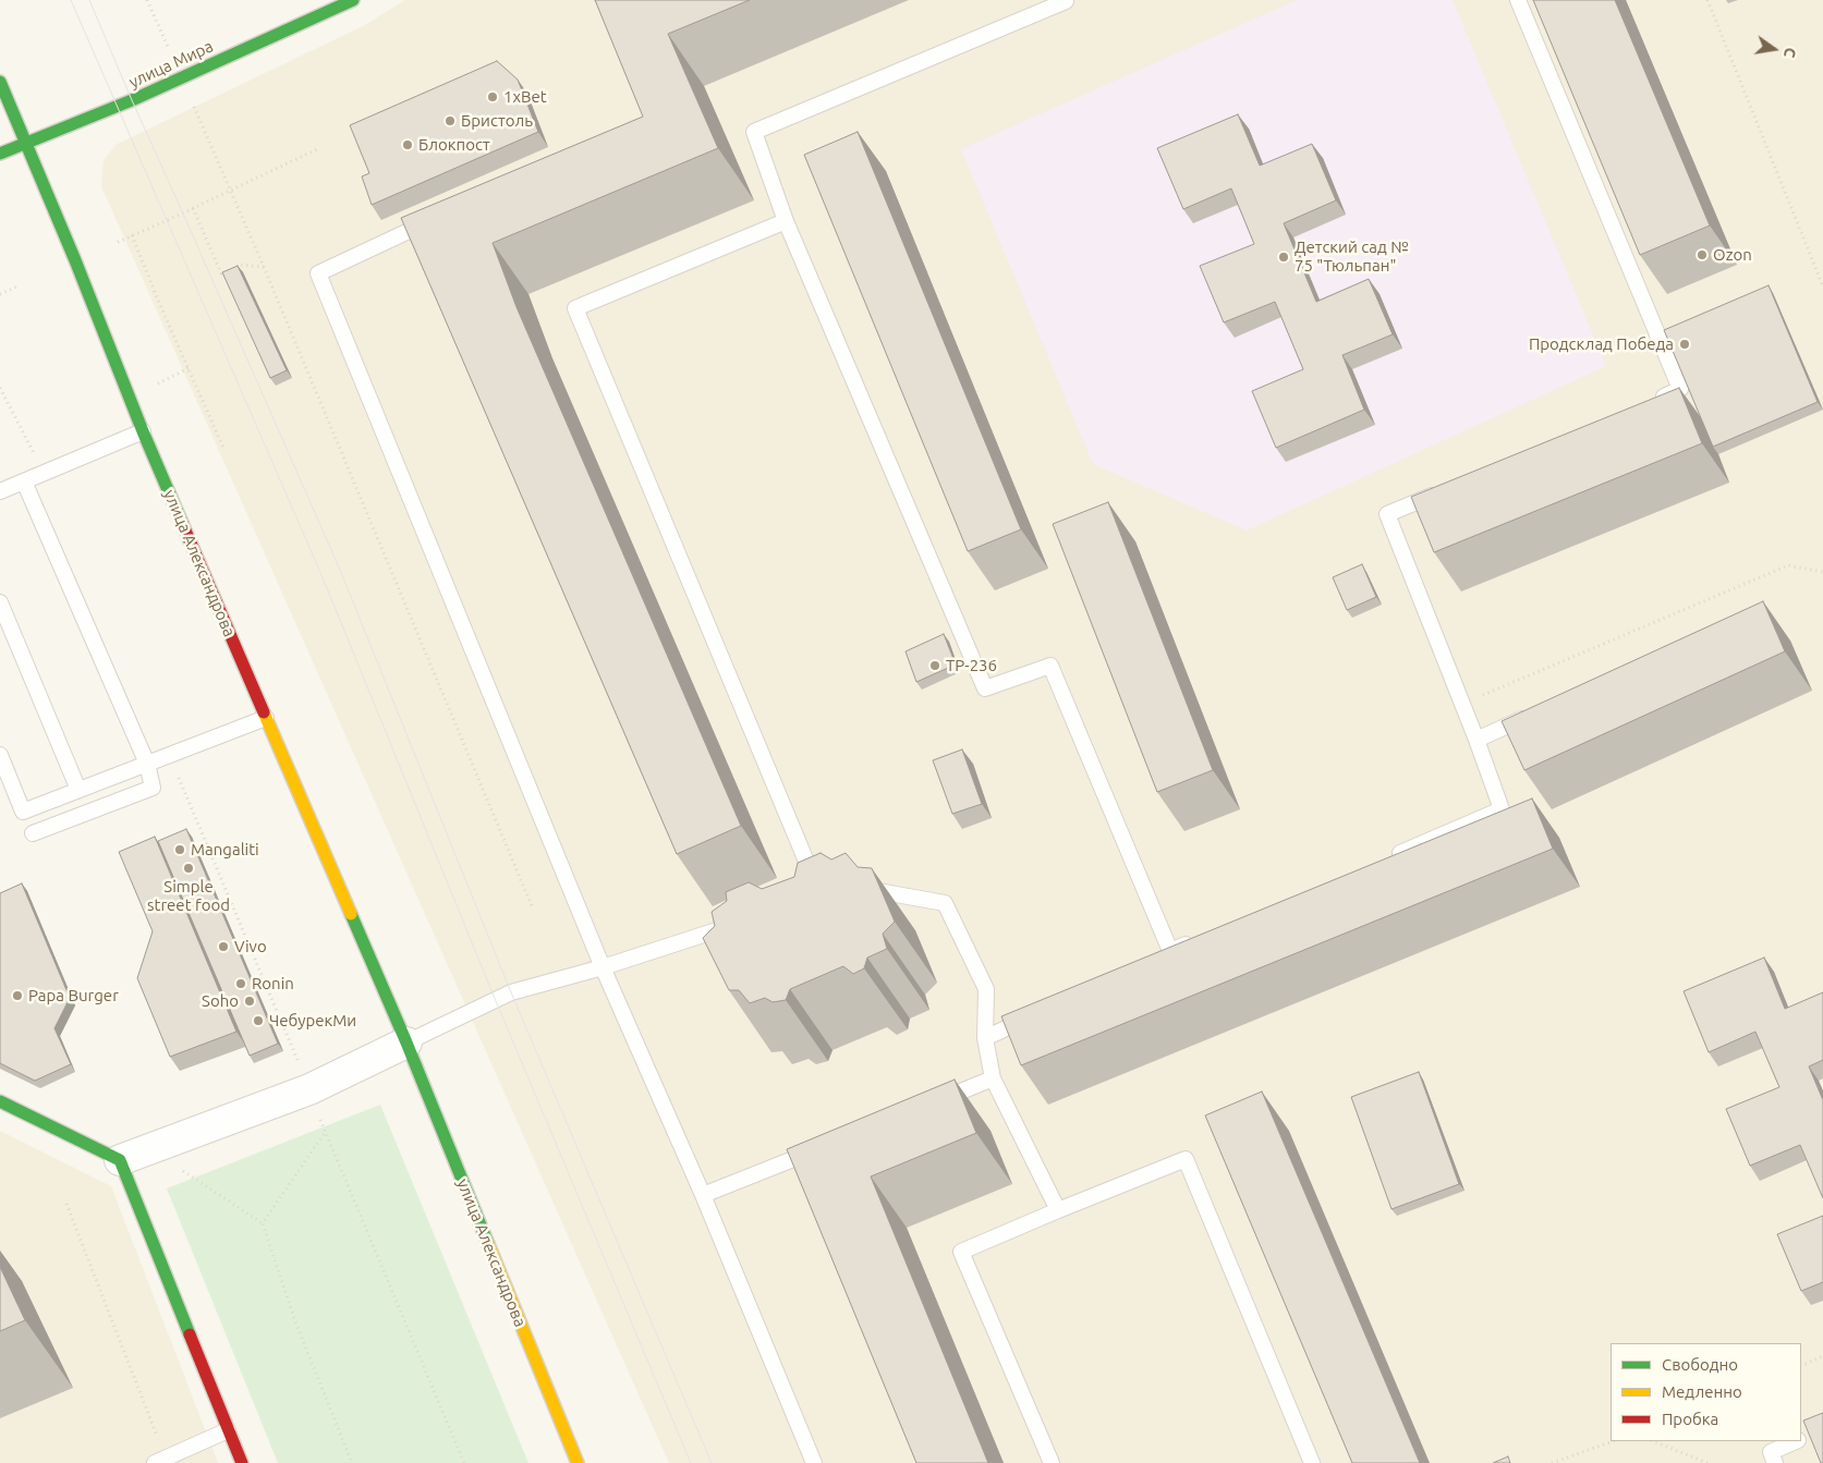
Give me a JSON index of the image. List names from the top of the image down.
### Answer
{
  "streets": {
    "main road": ["улица Мира", "улица Александрова"]
  },
  "crossings": [
    ["улица Мира", "улица Александрова"]
  ],
  "places": [
    "1xBet",
    "Бристоль",
    "Блокпост",
    "Ozon",
    "Детский сад № 75 \"Тюльпан\"",
    "Продсклад Победа",
    "ТР-236",
    "Mangaliti",
    "Simple street food",
    "Vivo",
    "Ronin",
    "Papa Burger",
    "Soho",
    "ЧебурекМи"
  ],
  "legend": ["Свободно", "Медленно", "Пробка"],
  "north": "right"
}
